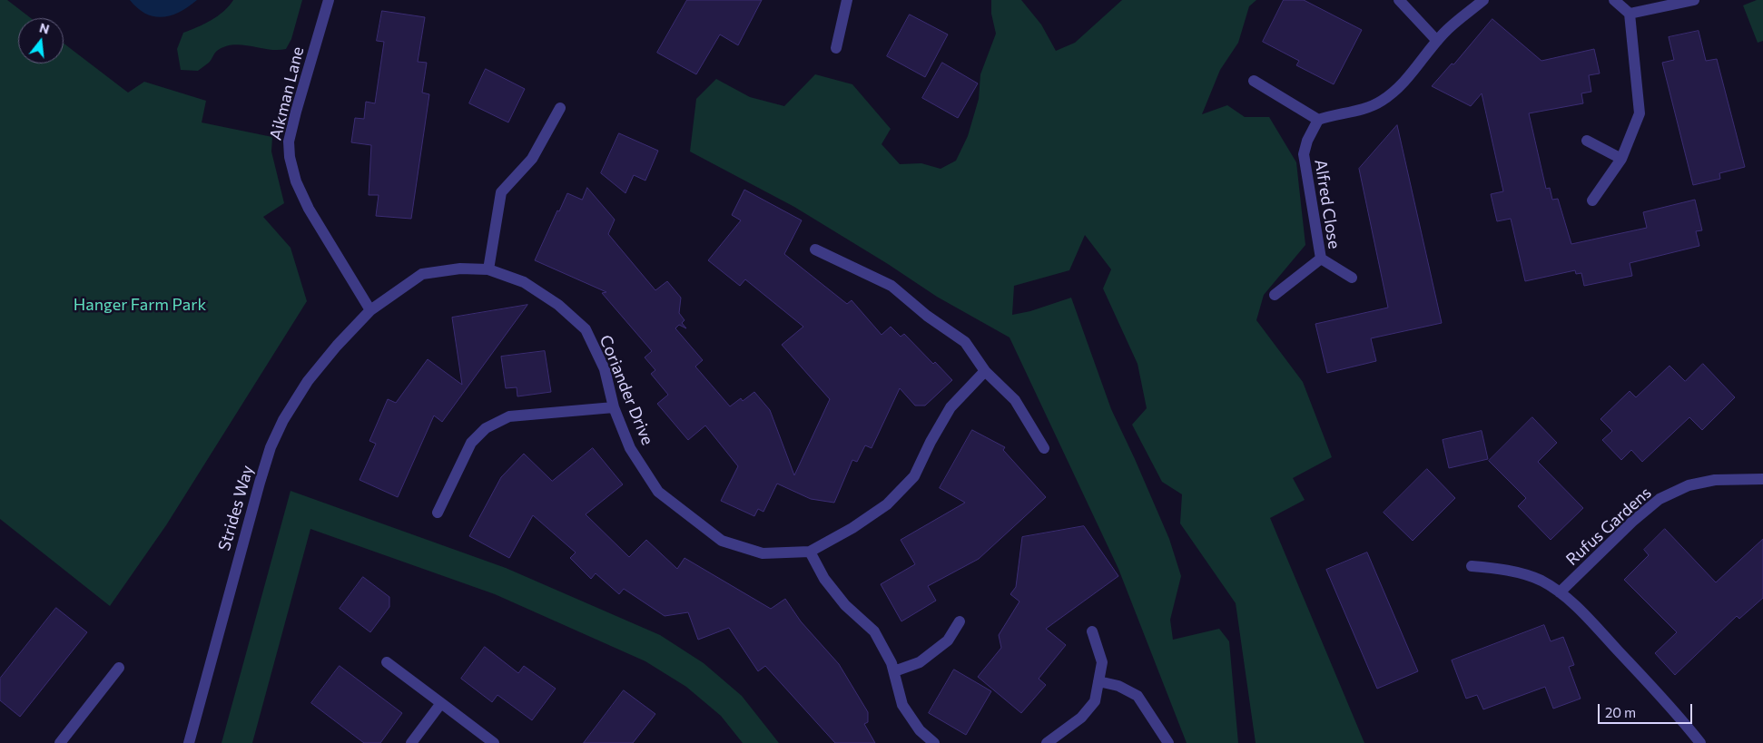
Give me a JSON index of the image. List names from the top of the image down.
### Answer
{
  "streets": {
    "street": [
      "Aikman Lane",
      "Alfred Close",
      "Coriander Drive",
      "Strides Way",
      "Rufus Gardens"
    ]
  },
  "crossings": [
    ["Aikman Lane", "Coriander Drive"],
    ["Aikman Lane", "Strides Way"],
    ["Coriander Drive", "Strides Way"]
  ],
  "parks": ["Hanger Farm Park"],
  "scale_bar": "20 m",
  "north": "top"
}
